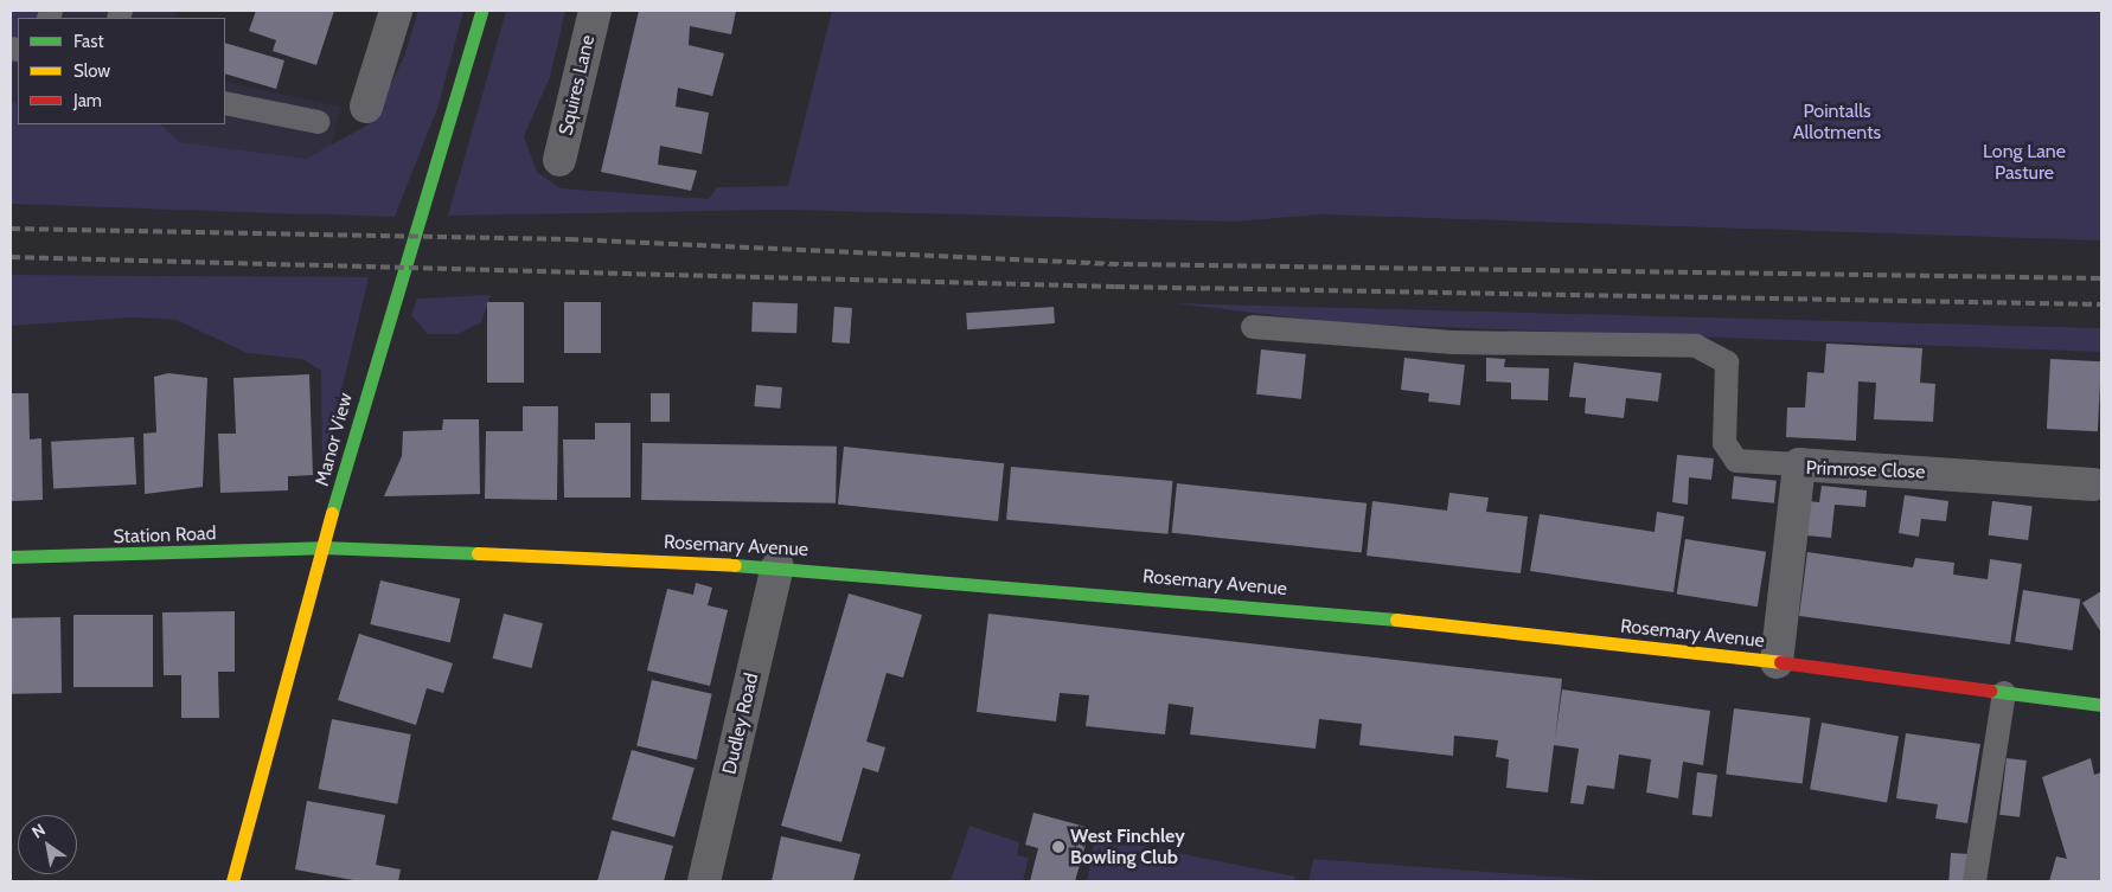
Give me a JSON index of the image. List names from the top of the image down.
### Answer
{
  "streets": {
    "street": [
      "Squires Lane",
      "Manor View",
      "Primrose Close",
      "Station Road",
      "Rosemary Avenue",
      "Dudley Road"
    ]
  },
  "crossings": [
    ["Manor View", "Station Road"],
    ["Manor View", "Rosemary Avenue"],
    ["Primrose Close", "Rosemary Avenue"],
    ["Station Road", "Rosemary Avenue"],
    ["Rosemary Avenue", "Dudley Road"]
  ],
  "parks": ["Pointalls Allotments", "Long Lane Pasture"],
  "places": ["West Finchley Bowling Club"],
  "legend": ["Fast", "Slow", "Jam"],
  "north": "top left"
}
